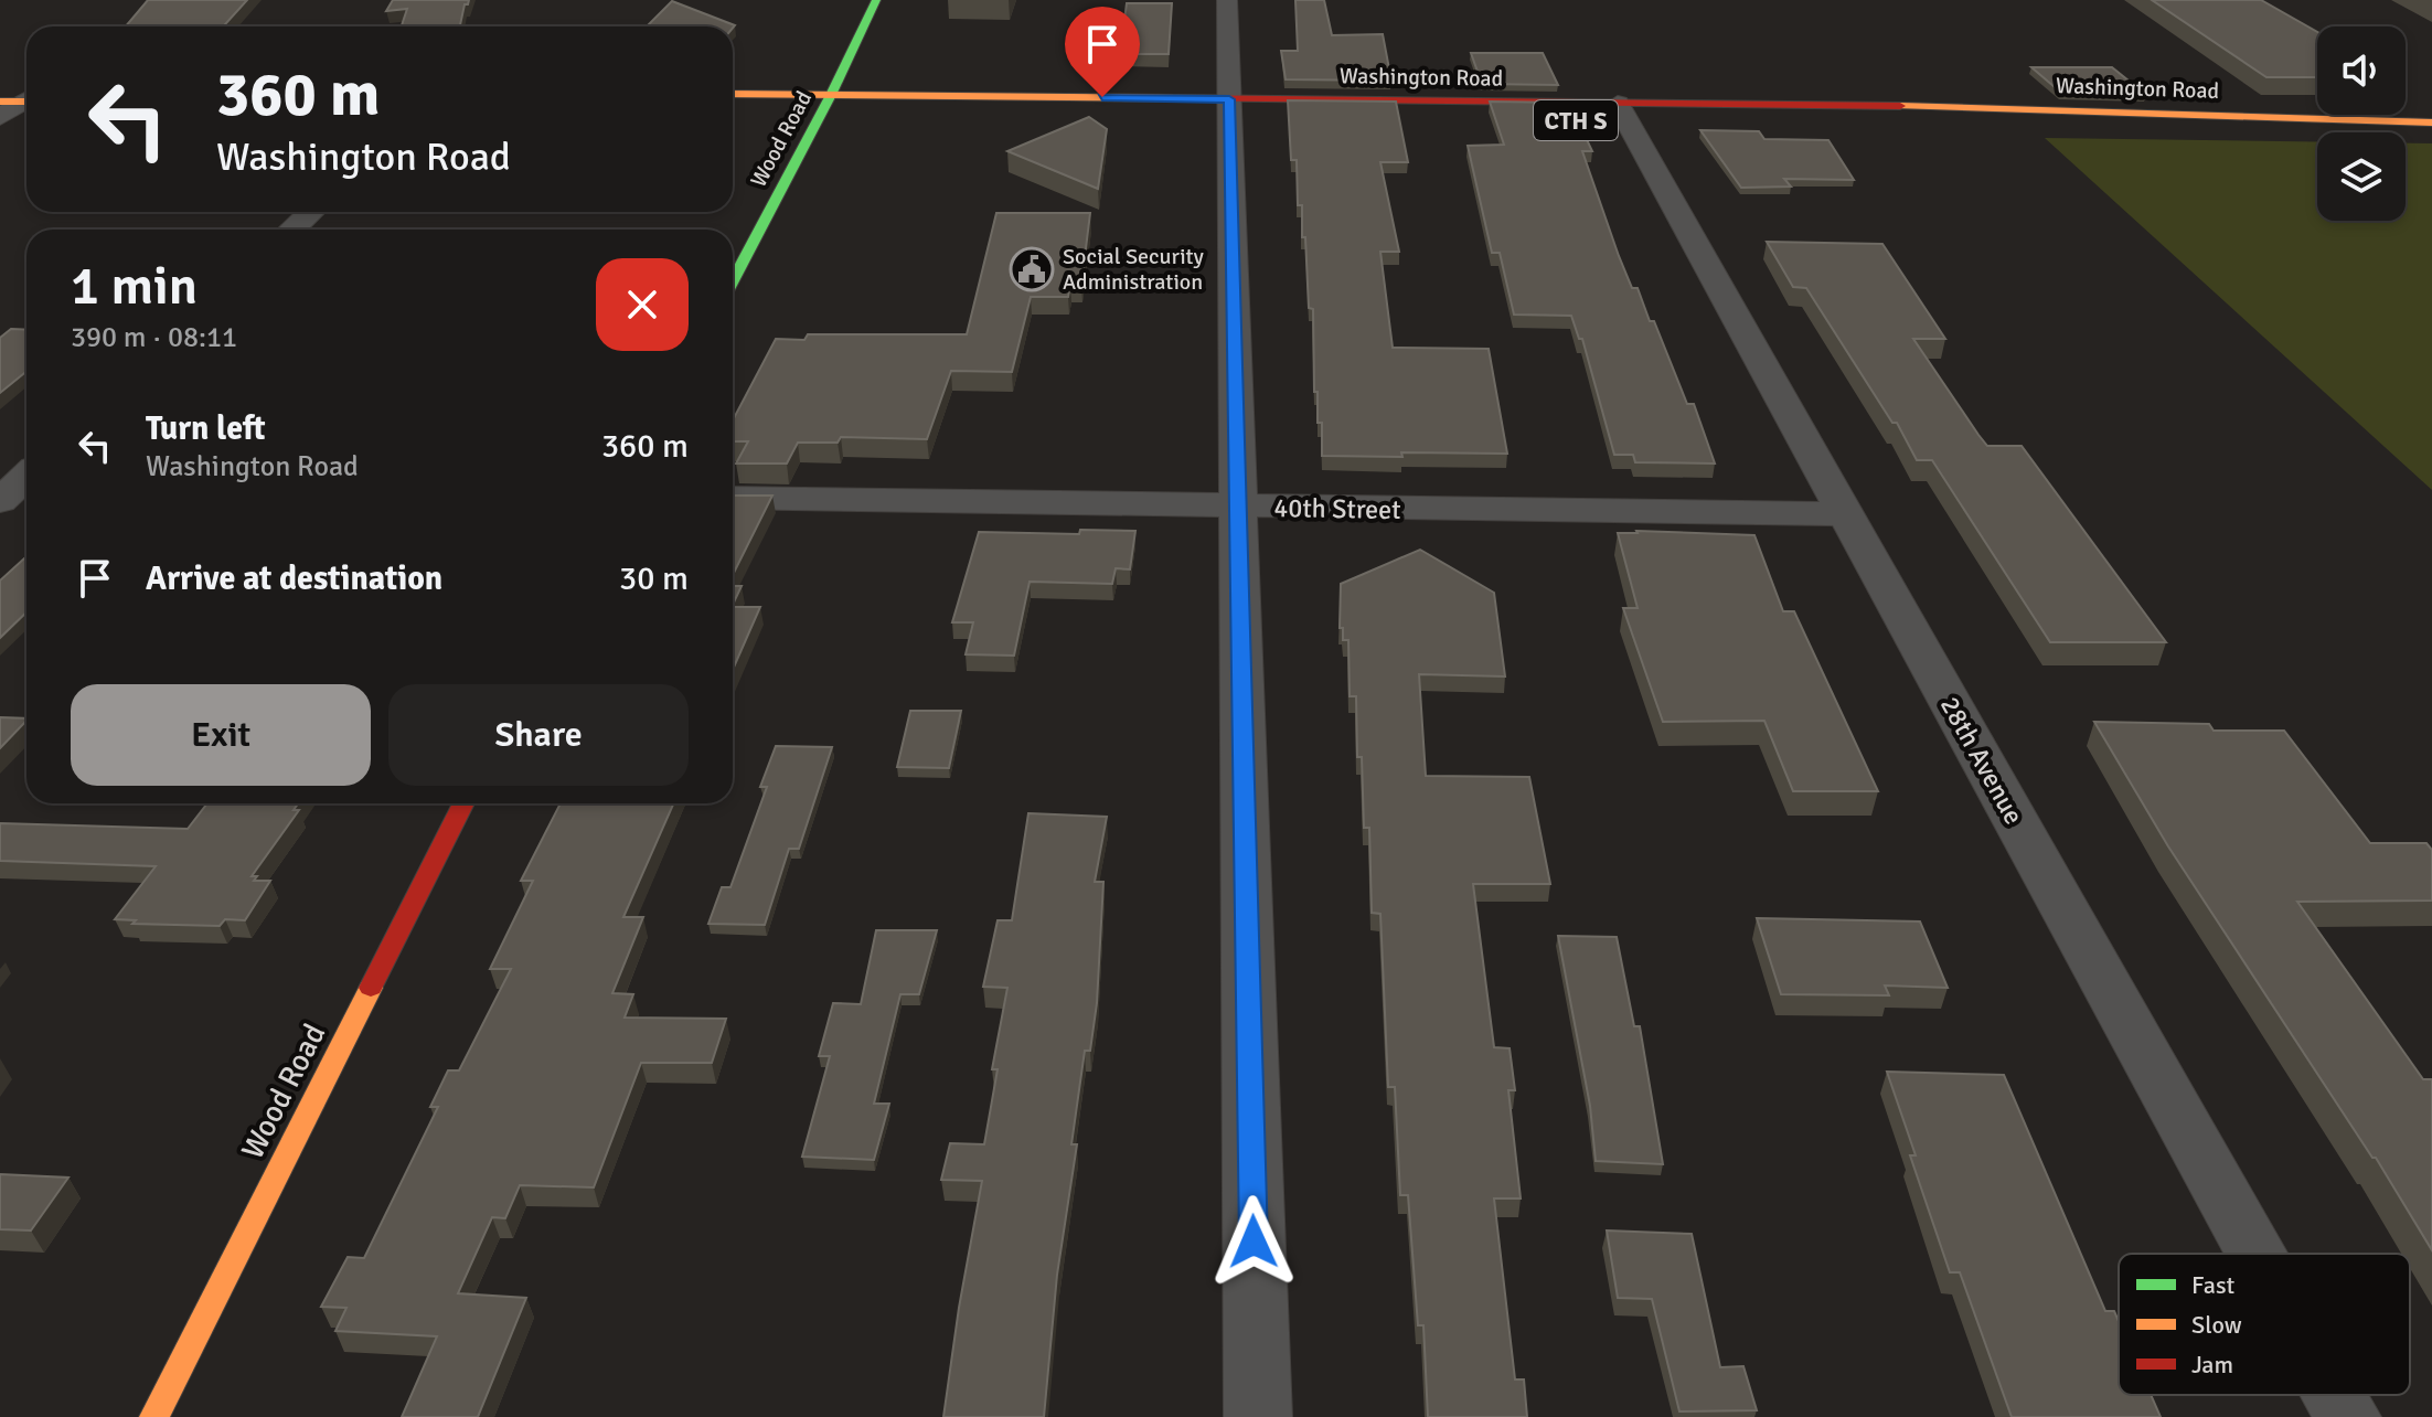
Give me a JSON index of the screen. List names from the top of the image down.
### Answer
{
  "streets": {
    "main road": ["Washington Road", "CTH S", "Wood Road"],
    "street": ["40th Street", "28th Avenue"]
  },
  "crossings": [
    ["Washington Road", "Wood Road"],
    ["Washington Road", "28th Avenue"],
    ["40th Street", "28th Avenue"]
  ],
  "places": {
    "public building": ["Social Security Administration"]
  },
  "legend": ["Fast", "Slow", "Jam"],
  "page": {
    "turn": ["360 m", "Washington Road"],
    "heading": ["1 min", "390 m · 08:11"],
    "list": [
      {
        "name": "Turn left",
        "note": "Washington Road",
        "value": "360 m"
      },
      {
        "name": "Arrive at destination",
        "value": "30 m"
      }
    ],
    "buttons": ["Exit", "Share"]
  }
}
